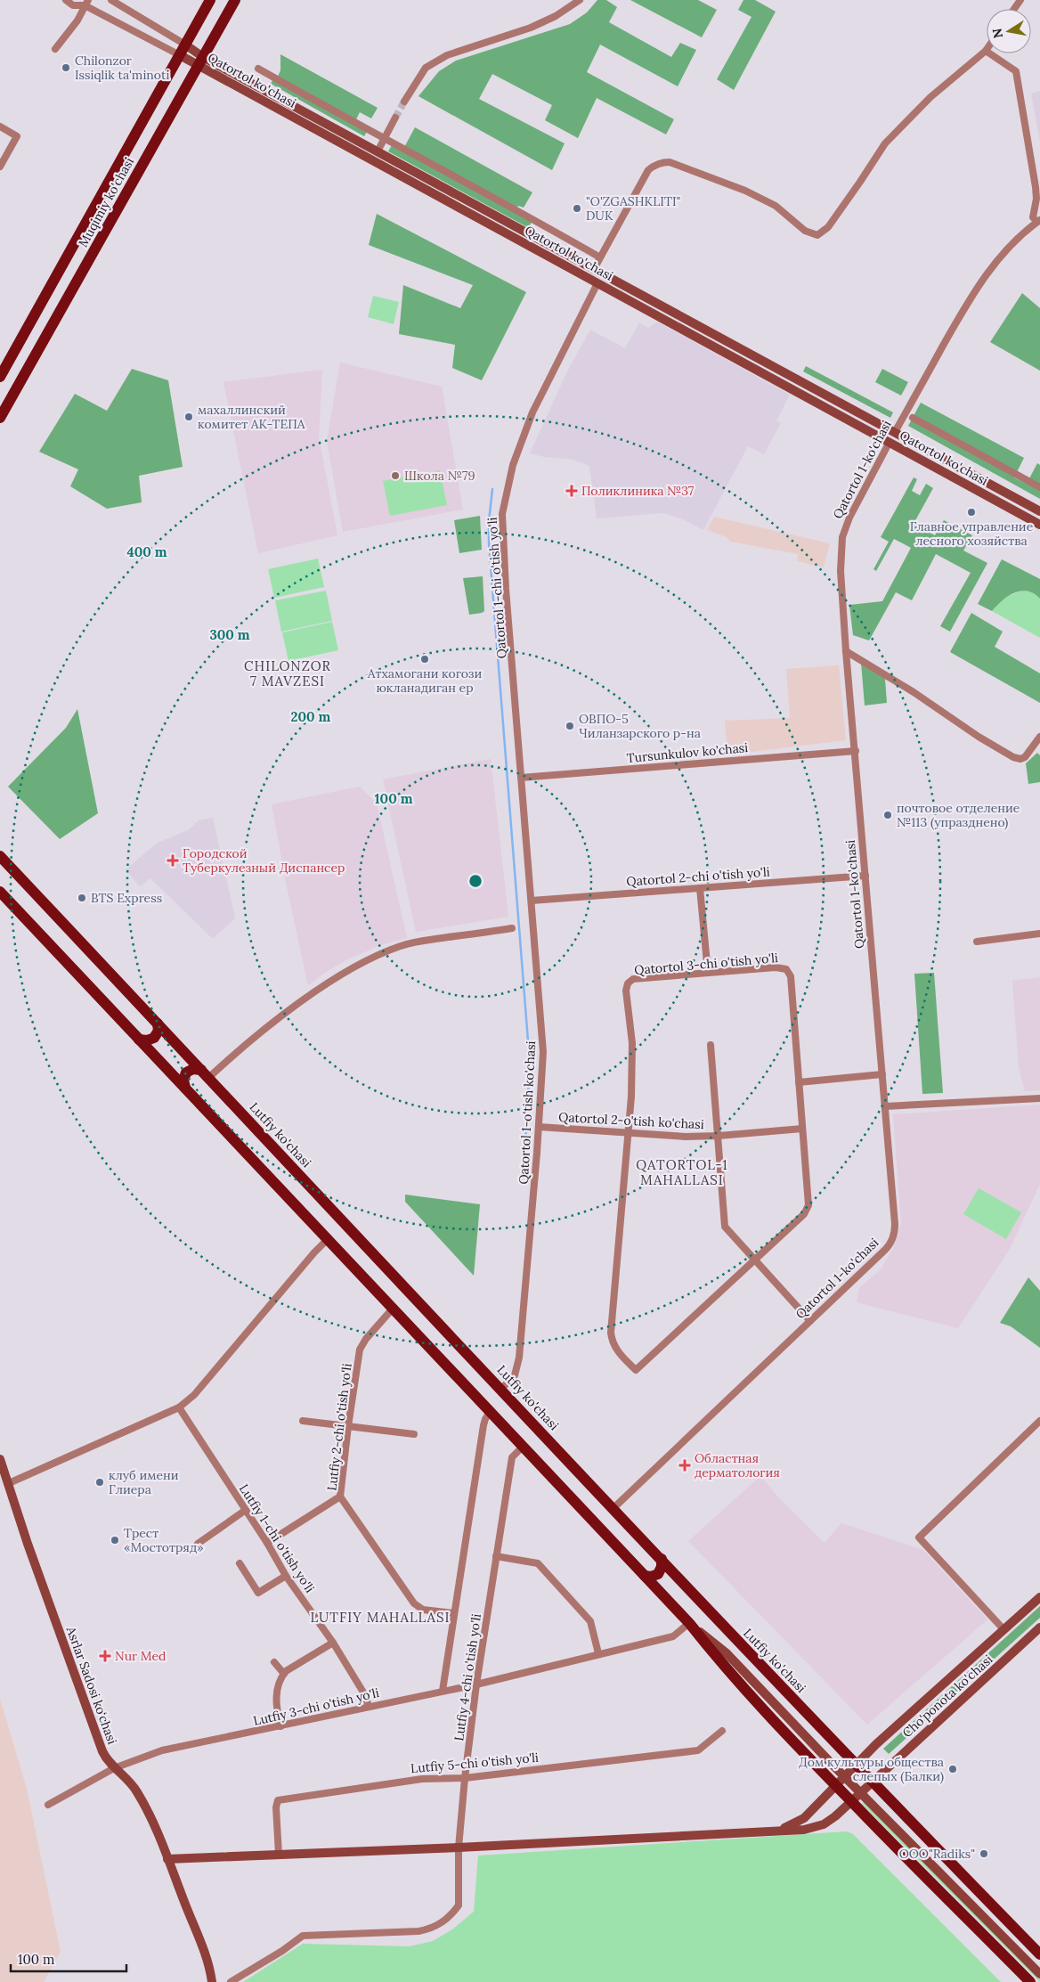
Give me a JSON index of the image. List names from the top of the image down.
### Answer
{
  "streets": {
    "main road": [
      "Qatortol ko'chasi",
      "Muqimiy ko'chasi",
      "Qatortol 1-ko'chasi",
      "Lutfiy ko'chasi",
      "Asrlar Sadosi ko‘chasi",
      "Cho'ponota ko'chasi"
    ],
    "street": [
      "Qatortol 1-chi o'tish yo'li",
      "Tursunkulov ko'chasi",
      "Qatortol 2-chi o'tish yo'li",
      "Qatortol 3-chi o'tish yo'li",
      "Qatortol 1-o'tish ko'chasi",
      "Qatortol 2-o'tish ko'chasi",
      "Lutfiy 2-chi o'tish yo'li",
      "Lutfiy 1-chi o'tish yo'li",
      "Lutfiy 4-chi o'tish yo'li",
      "Lutfiy 3-chi o'tish yo'li",
      "Lutfiy 5-chi o'tish yo'li"
    ]
  },
  "crossings": [
    ["Qatortol ko'chasi", "Muqimiy ko'chasi"],
    ["Qatortol ko'chasi", "Qatortol 1-ko'chasi"],
    ["Qatortol ko'chasi", "Qatortol 1-chi o'tish yo'li"],
    ["Qatortol 1-ko'chasi", "Tursunkulov ko'chasi"],
    ["Qatortol 1-ko'chasi", "Qatortol 2-chi o'tish yo'li"],
    ["Qatortol 1-ko'chasi", "Lutfiy ko'chasi"],
    ["Qatortol 1-chi o'tish yo'li", "Tursunkulov ko'chasi"],
    ["Qatortol 1-chi o'tish yo'li", "Qatortol 1-o'tish ko'chasi"],
    ["Tursunkulov ko'chasi", "Qatortol 1-o'tish ko'chasi"],
    ["Qatortol 2-chi o'tish yo'li", "Qatortol 1-o'tish ko'chasi"],
    ["Qatortol 3-chi o'tish yo'li", "Qatortol 2-o'tish ko'chasi"],
    ["Qatortol 1-o'tish ko'chasi", "Qatortol 2-o'tish ko'chasi"],
    ["Qatortol 1-o'tish ko'chasi", "Lutfiy ko'chasi"],
    ["Lutfiy ko'chasi", "Cho'ponota ko'chasi"],
    ["Lutfiy 2-chi o'tish yo'li", "Lutfiy 4-chi o'tish yo'li"],
    ["Lutfiy 1-chi o'tish yo'li", "Lutfiy 3-chi o'tish yo'li"],
    ["Lutfiy 4-chi o'tish yo'li", "Lutfiy 3-chi o'tish yo'li"],
    ["Lutfiy 4-chi o'tish yo'li", "Lutfiy 5-chi o'tish yo'li"],
    ["Asrlar Sadosi ko‘chasi", "Lutfiy 3-chi o'tish yo'li"]
  ],
  "districts": ["CHILONZOR 7 MAVZESI", "QATORTOL-1 MAHALLASI", "LUTFIY MAHALLASI"],
  "places": {
    "other": [
      "Chilonzor Issiqlik ta'minoti",
      "\"O'ZGASHKLITI\" DUK",
      "махаллинский комитет АК-ТЕПА",
      "Школа №79",
      "Главное управление лесного хозяйства",
      "Атхамогани когози юкланадиган ер",
      "ОВПО-5 Чиланзарского р-на",
      "почтовое отделение №113 (упразднено)",
      "BTS Express",
      "клуб имени Глиера",
      "Трест «Мостотряд»",
      "Дом культуры общества слепых (Балки)",
      "OOO\"Radiks\""
    ],
    "health": [
      "Поликлиника №37",
      "Городской Туберкулезный Диспансер",
      "Областная дерматология",
      "Nur Med"
    ]
  },
  "scale_bar": "100 m",
  "north": "left",
  "rings": [
    "400 m",
    "300 m",
    "200 m",
    "100 m"
  ]
}
